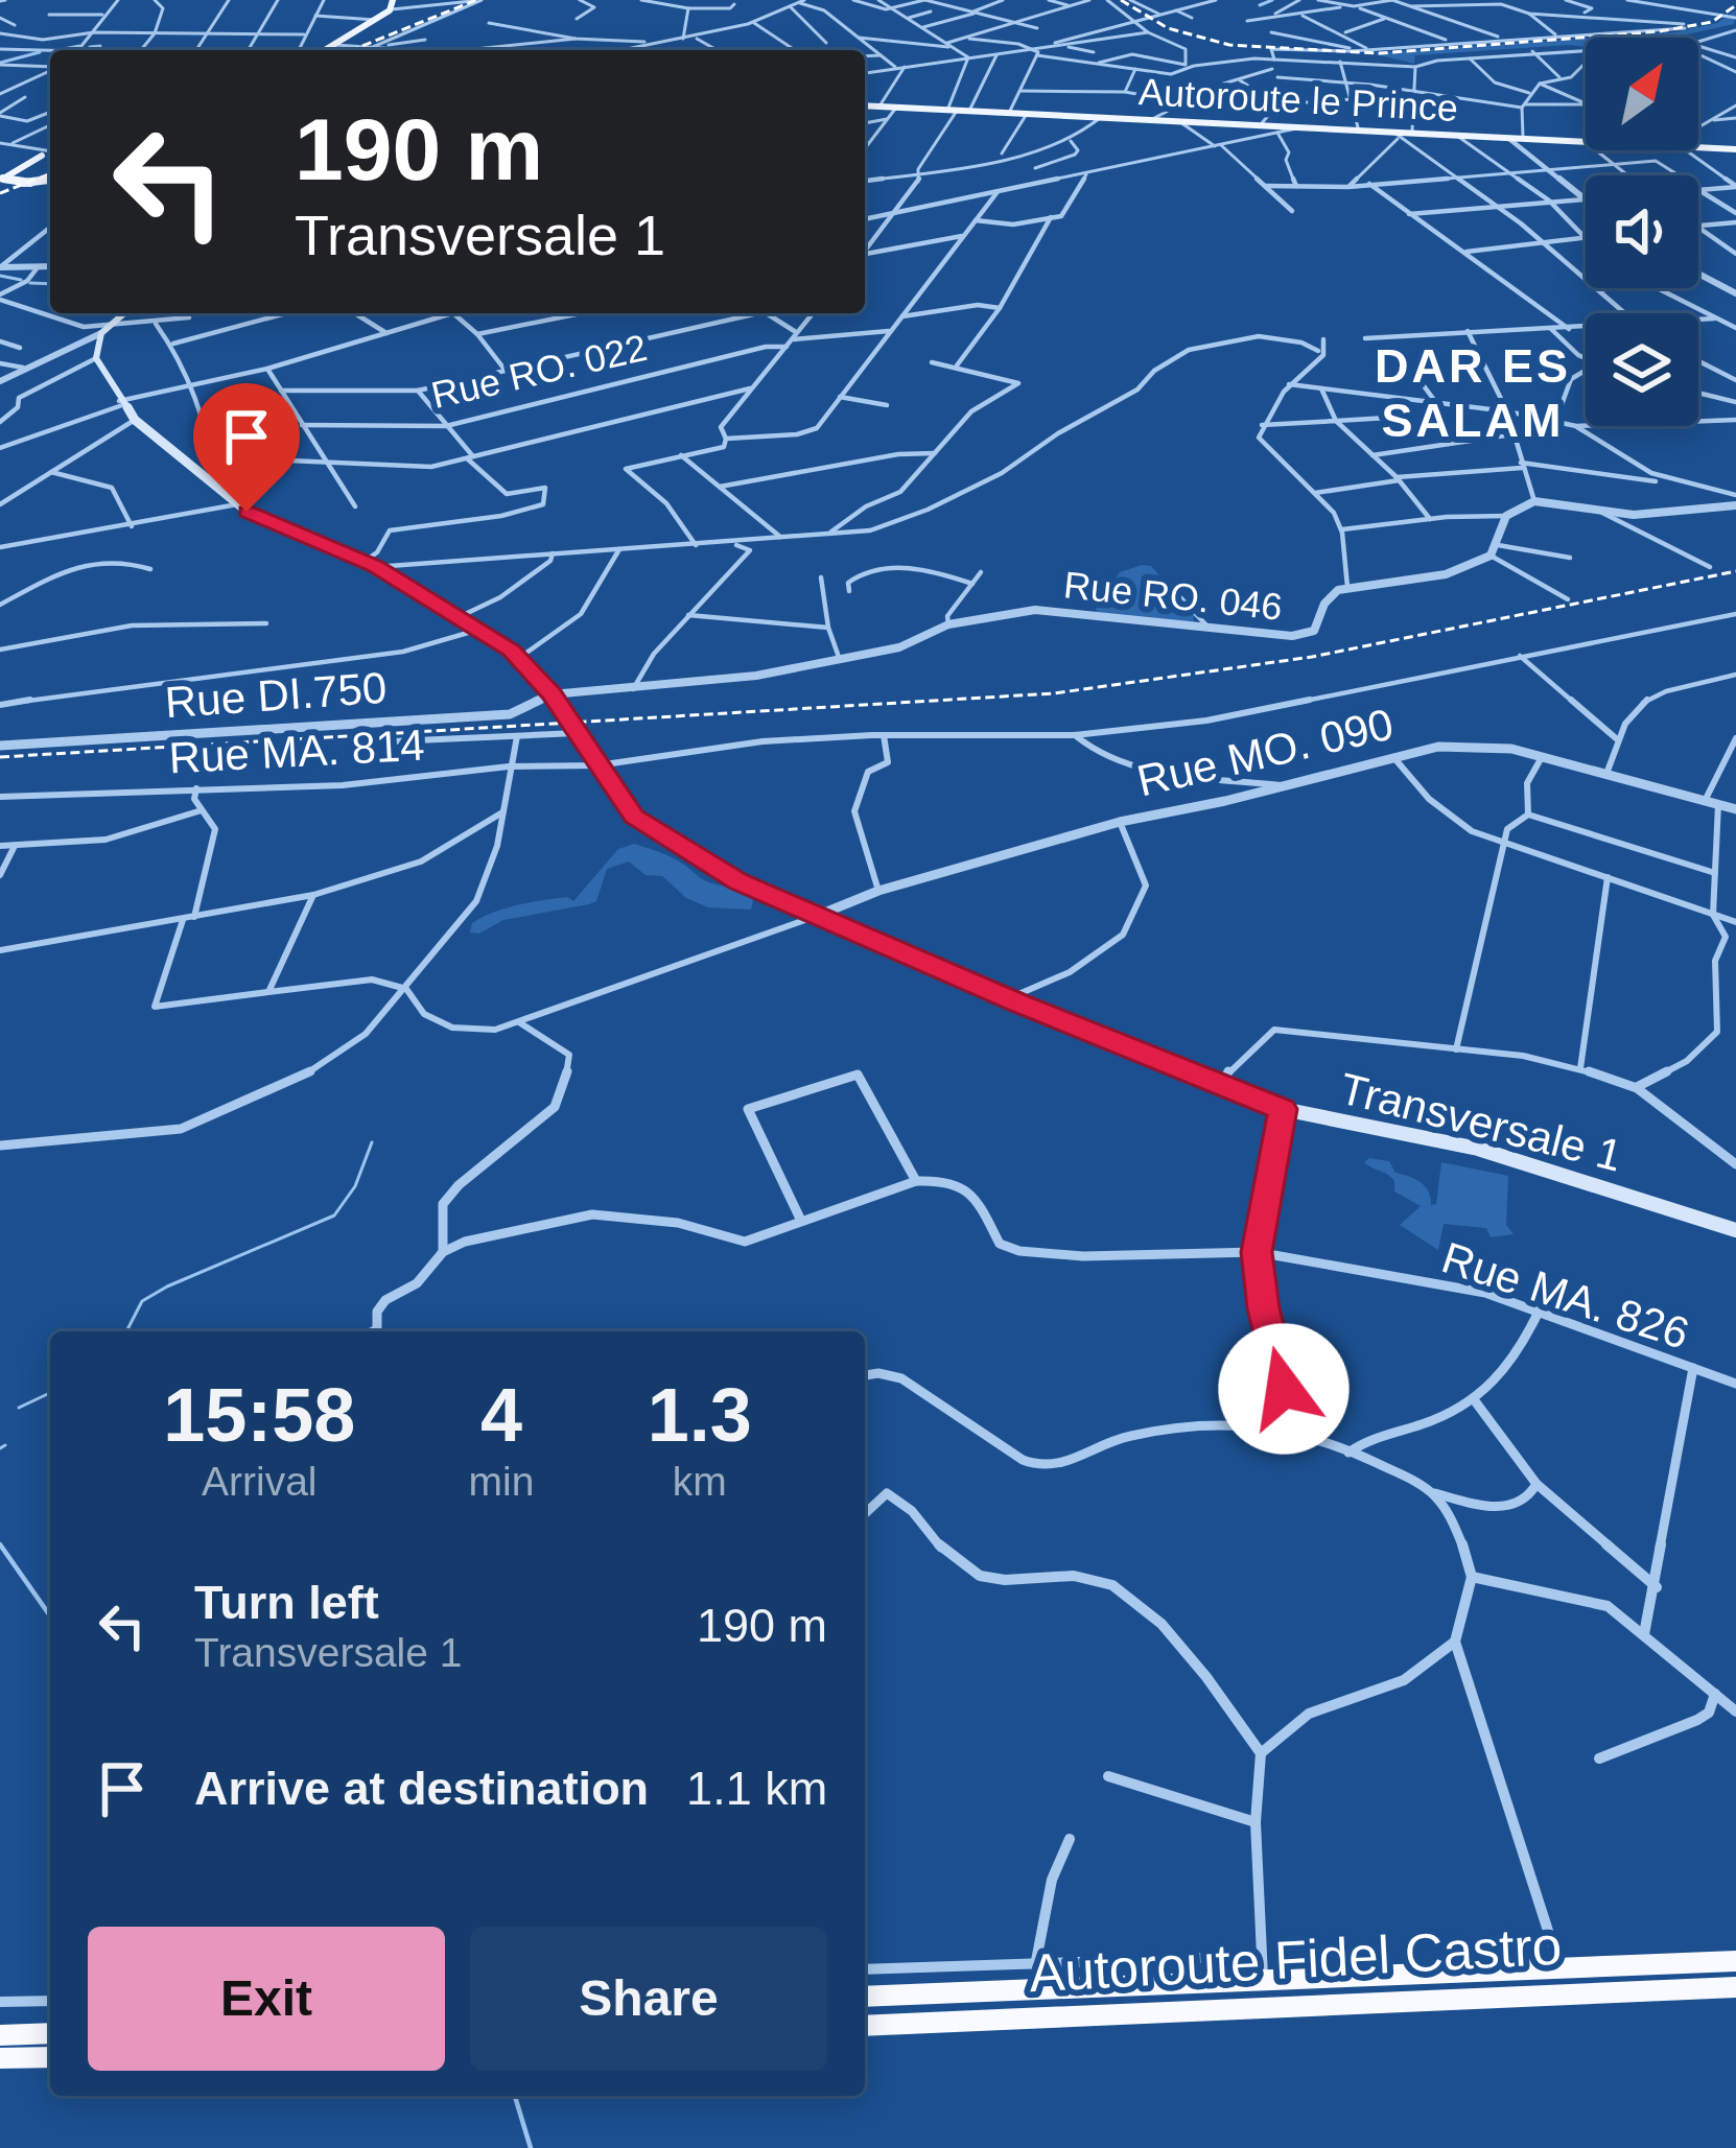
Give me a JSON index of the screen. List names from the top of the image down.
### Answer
{
  "streets": {
    "highway": ["Autoroute Fidel Castro"],
    "main road": ["Autoroute le Prince", "Transversale 1"],
    "street": [
      "Rue RO. 022",
      "Rue RO. 046",
      "Rue DI.750",
      "Rue MA. 814",
      "Rue MO. 090",
      "Rue MA. 826"
    ]
  },
  "crossings": [
    ["Rue RO. 046", "Rue DI.750"],
    ["Rue RO. 046", "Transversale 1"],
    ["Rue DI.750", "Transversale 1"],
    ["Rue MA. 814", "Transversale 1"],
    ["Rue MO. 090", "Transversale 1"]
  ],
  "districts": ["DAR ES SALAM"],
  "north": "top right",
  "page": {
    "turn": ["190 m", "Transversale 1"],
    "eta": [
      "15:58",
      "Arrival",
      "4",
      "min",
      "1.3",
      "km"
    ],
    "list": [
      {
        "name": "Turn left",
        "note": "Transversale 1",
        "value": "190 m"
      },
      {
        "name": "Arrive at destination",
        "value": "1.1 km"
      }
    ],
    "buttons": ["Exit", "Share"]
  }
}
